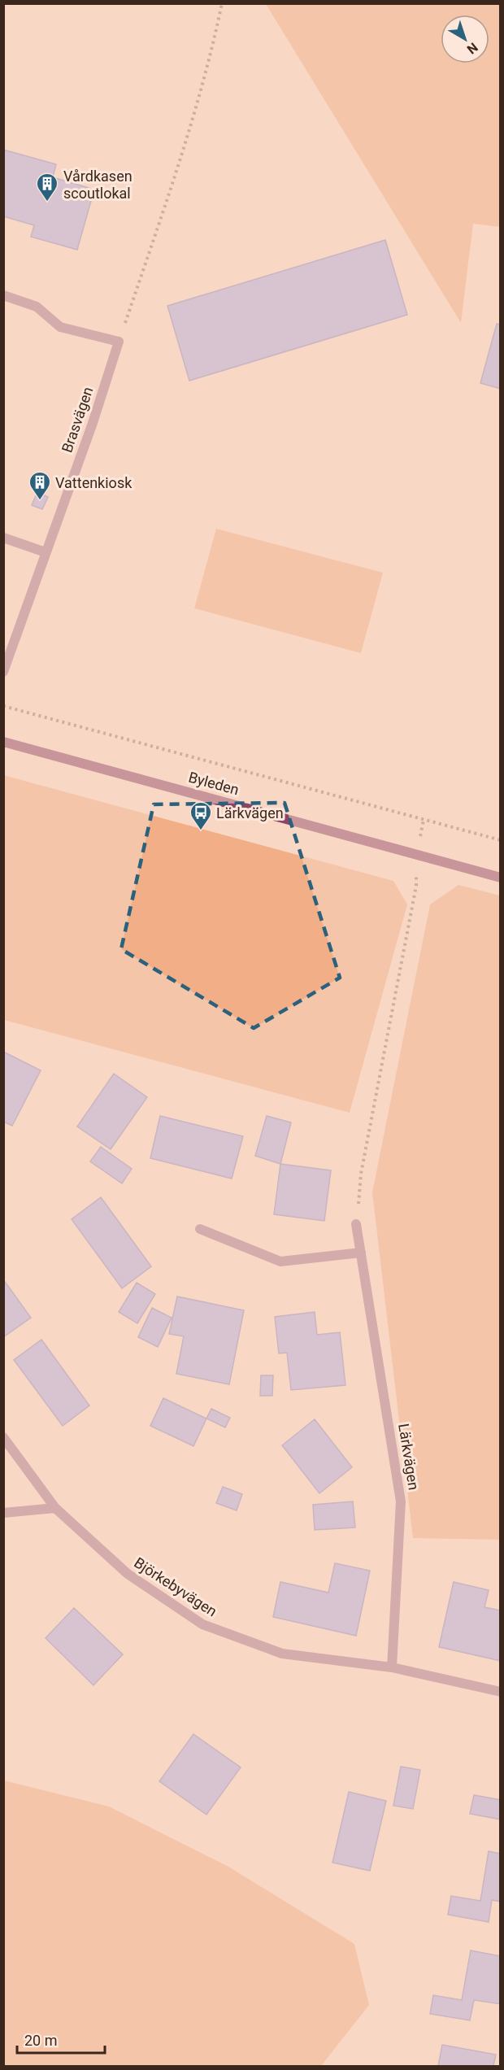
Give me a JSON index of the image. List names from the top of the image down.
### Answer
{
  "streets": {
    "street": [
      "Brasvägen",
      "Byleden",
      "Lärkvägen",
      "Björkebyvägen"
    ]
  },
  "crossings": [
    ["Lärkvägen", "Björkebyvägen"]
  ],
  "places": {
    "building": ["Vårdkasen scoutlokal", "Vattenkiosk"],
    "bus stop": ["Lärkvägen"]
  },
  "scale_bar": "20 m",
  "north": "bottom right"
}
